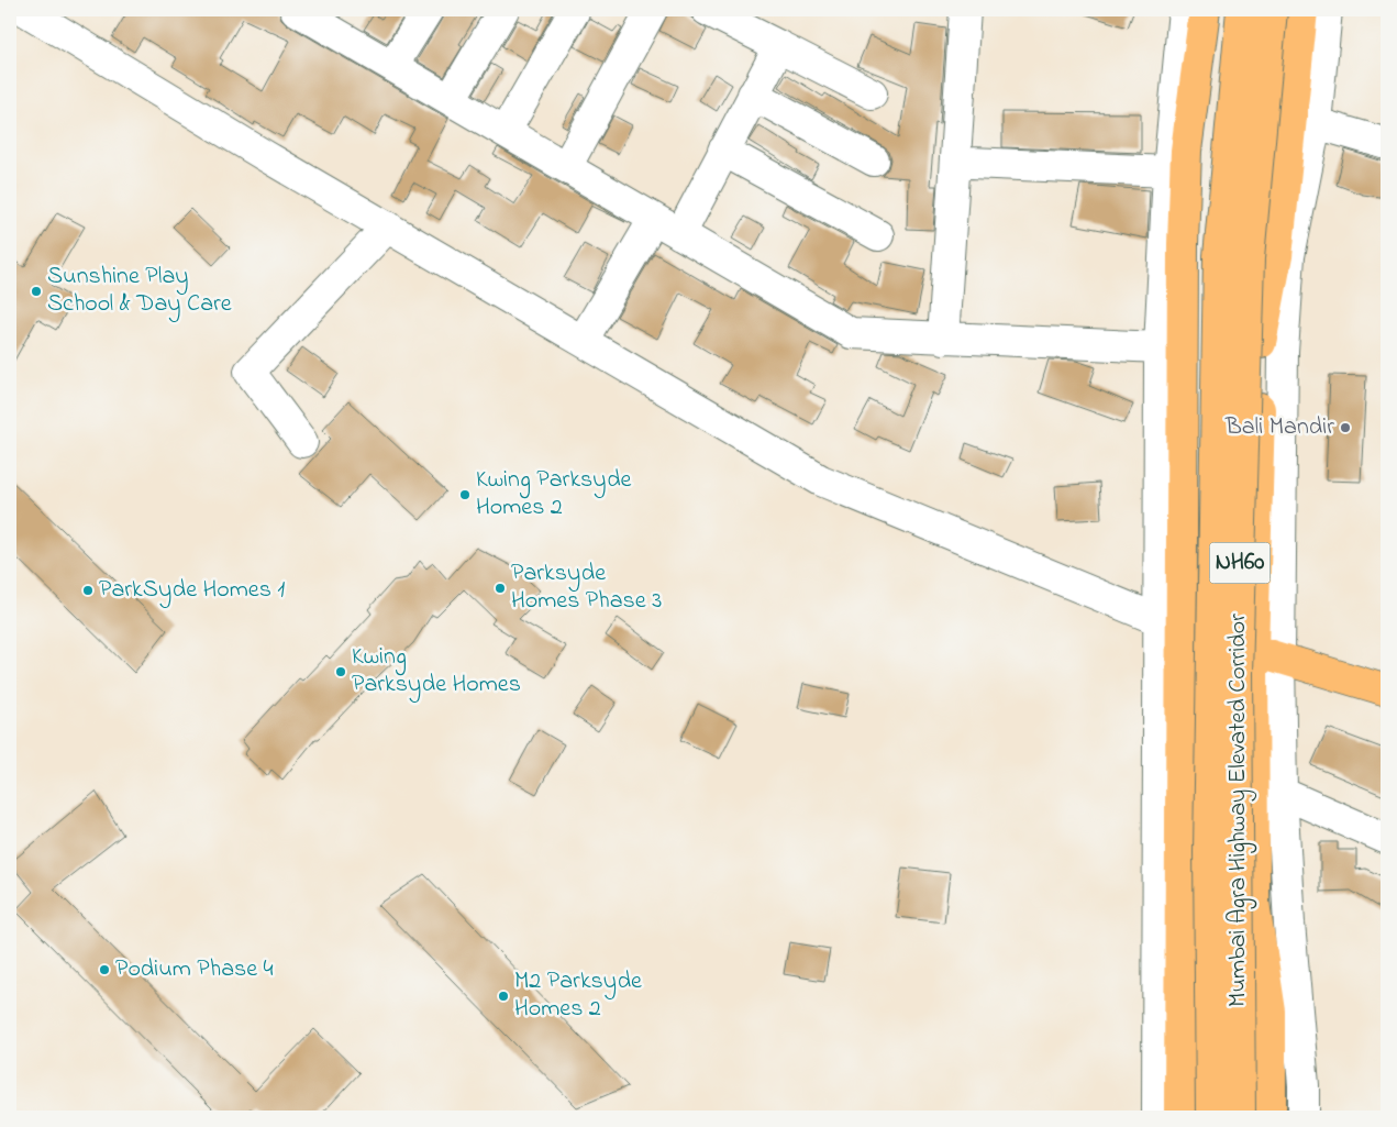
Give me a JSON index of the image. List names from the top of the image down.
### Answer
{
  "streets": {
    "main road": ["NH60", "Mumbai Agra Highway Elevated Corridor"]
  },
  "places": [
    "Sunshine Play School & Day Care",
    "Bali Mandir",
    "Kwing Parksyde Homes 2",
    "Parksyde Homes Phase 3",
    "ParkSyde Homes 1",
    "Kwing Parksyde Homes",
    "Podium Phase 4",
    "M2 Parksyde Homes 2"
  ]
}
